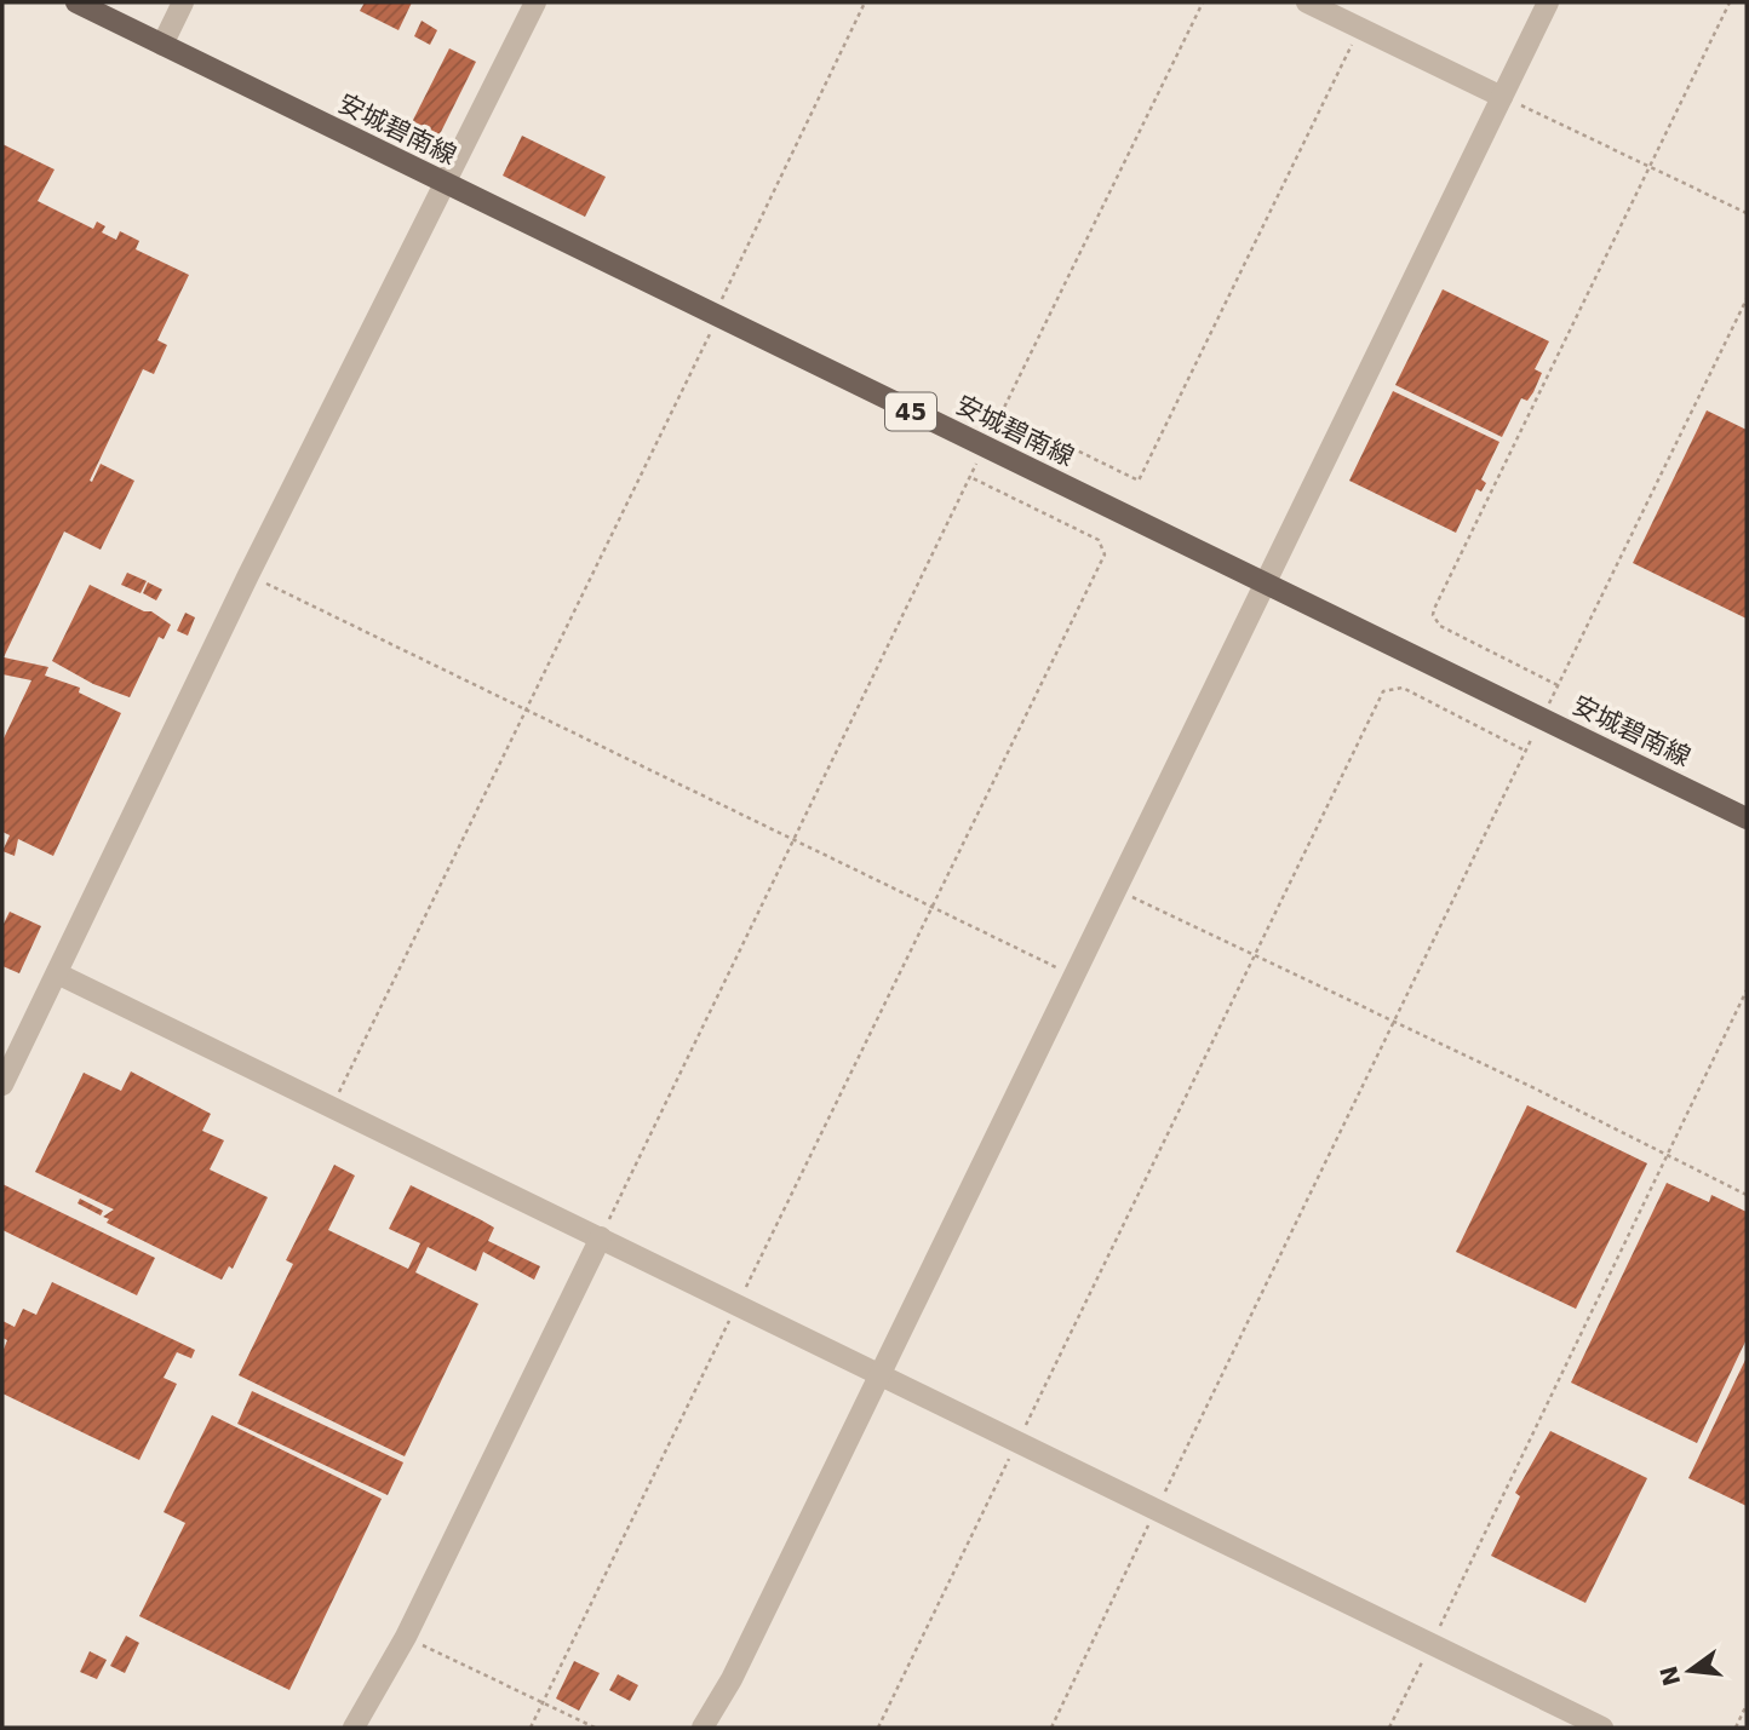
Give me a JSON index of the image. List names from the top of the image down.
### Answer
{
  "streets": {
    "main road": ["安城碧南線", "45"]
  },
  "north": "left"
}
